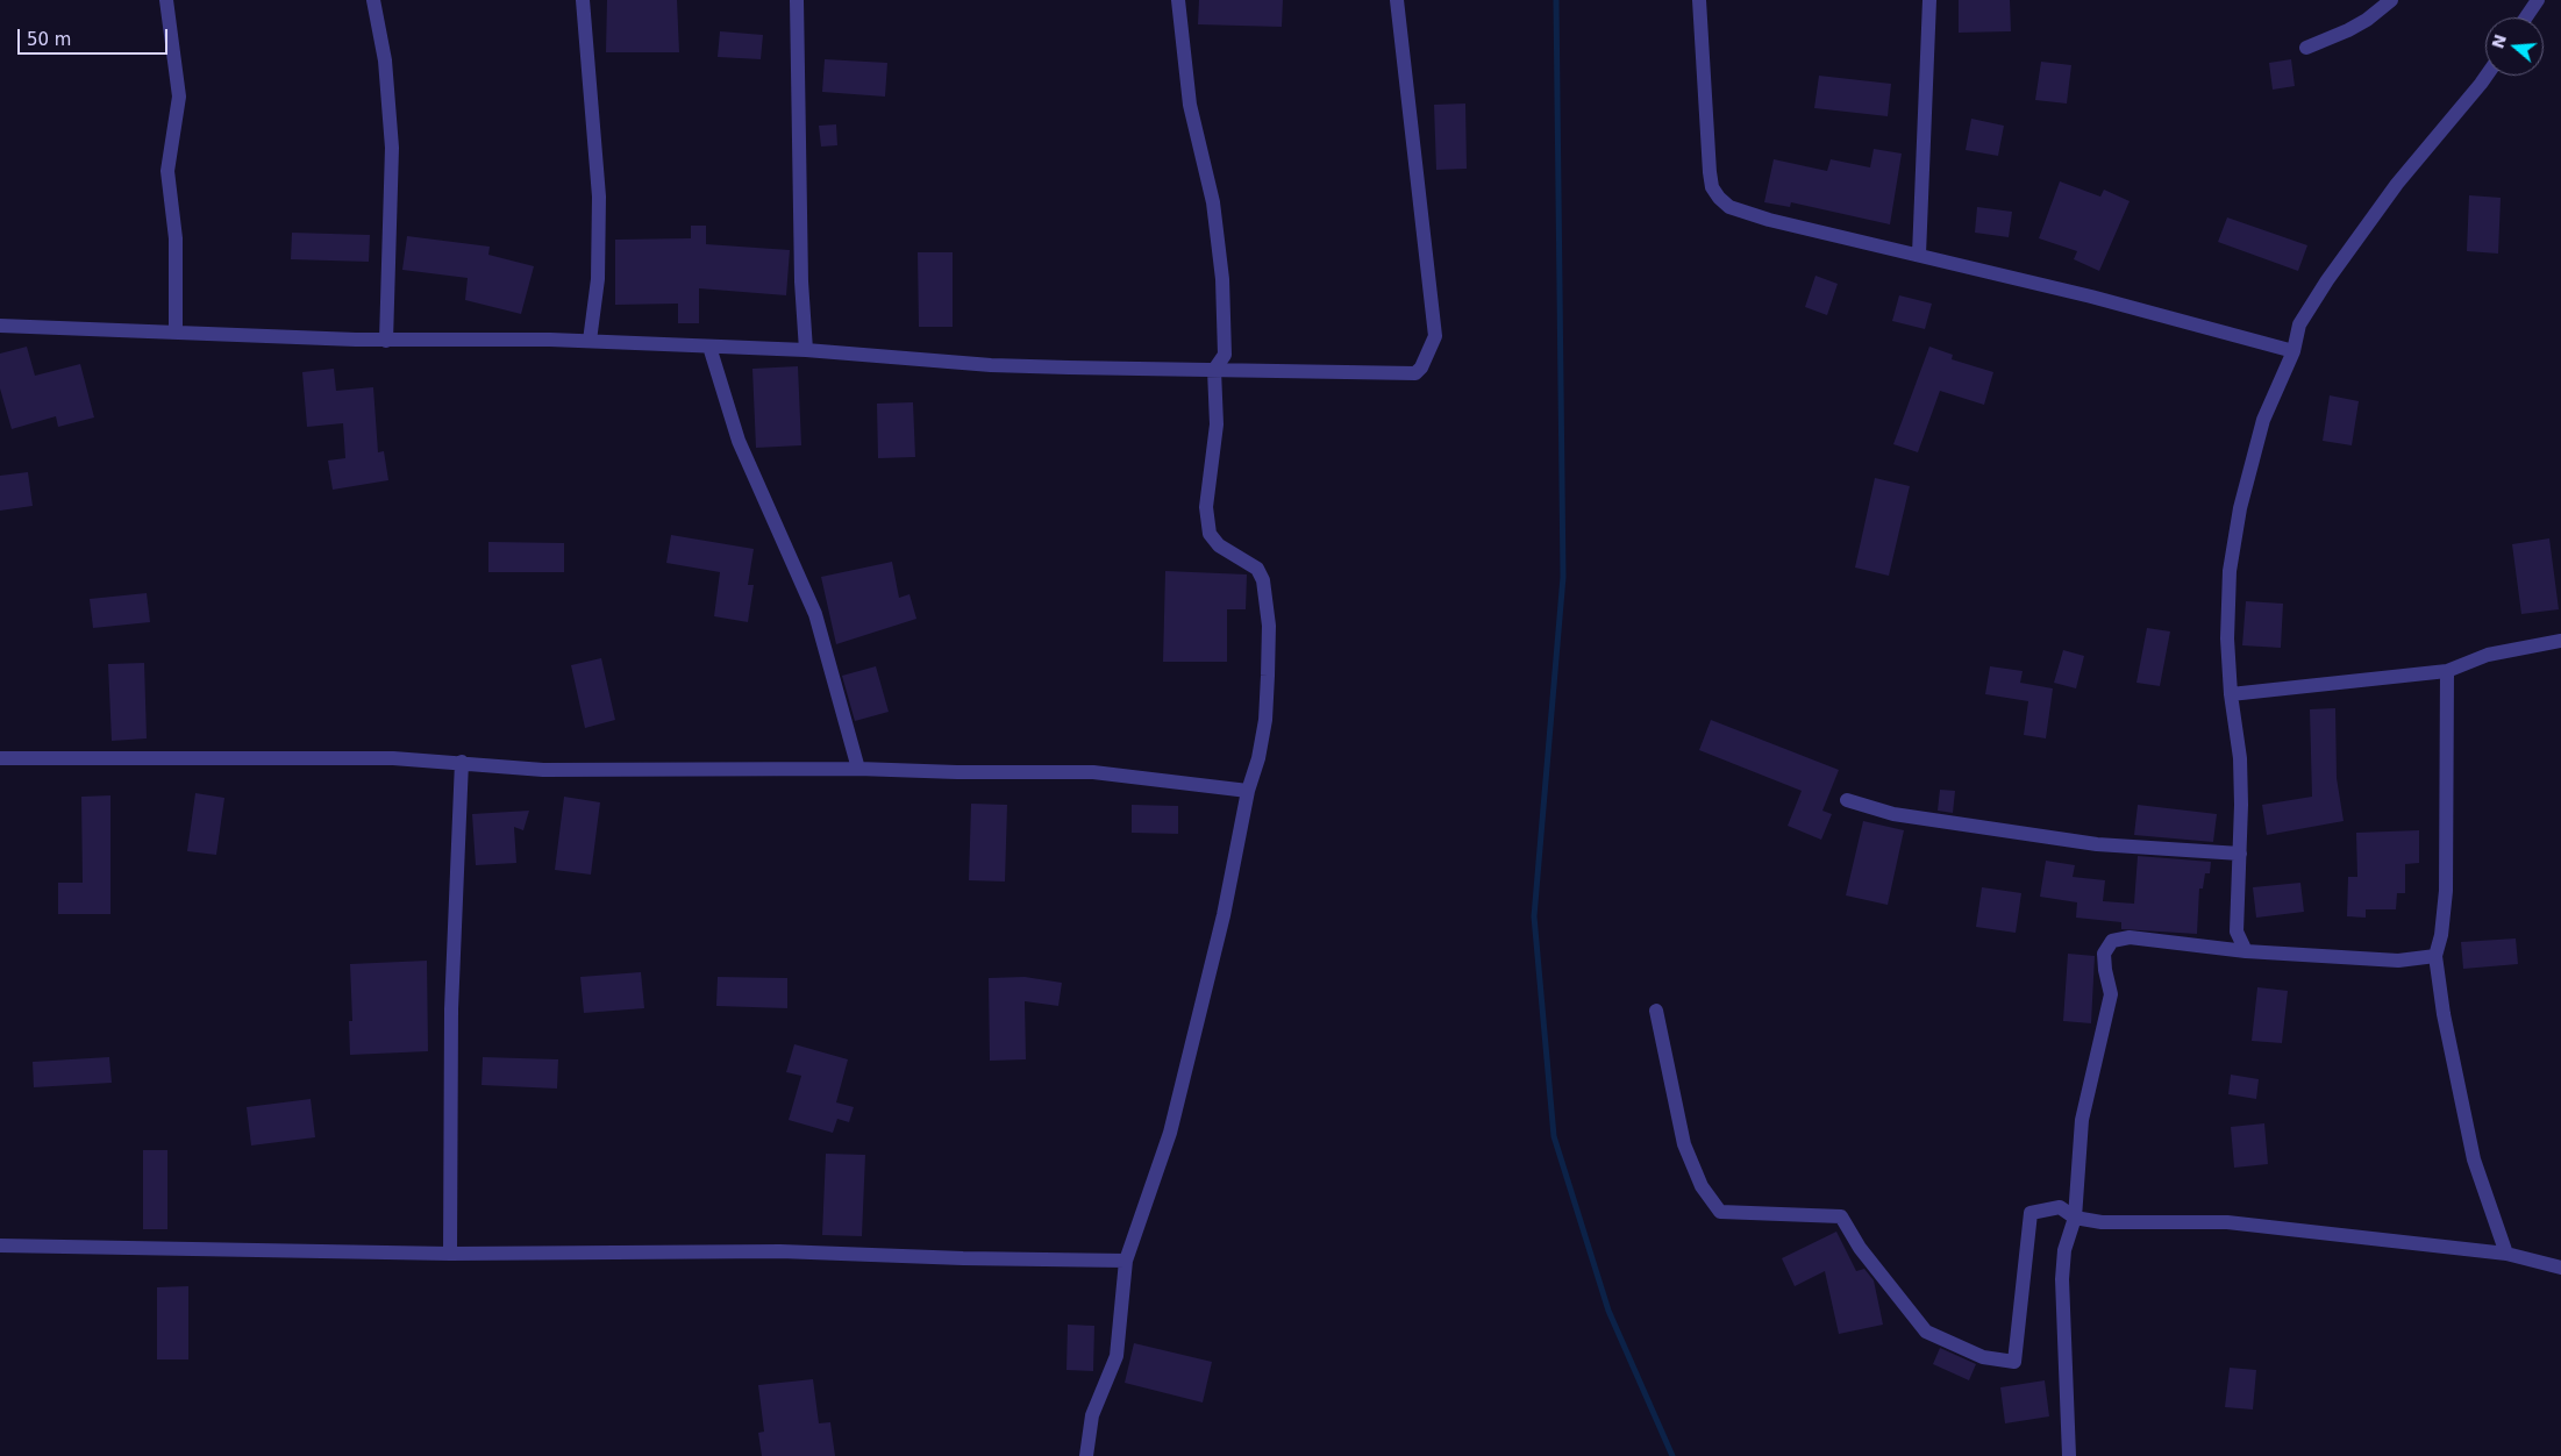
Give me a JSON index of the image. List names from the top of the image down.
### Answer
{
  "scale_bar": "50 m",
  "north": "left"
}
